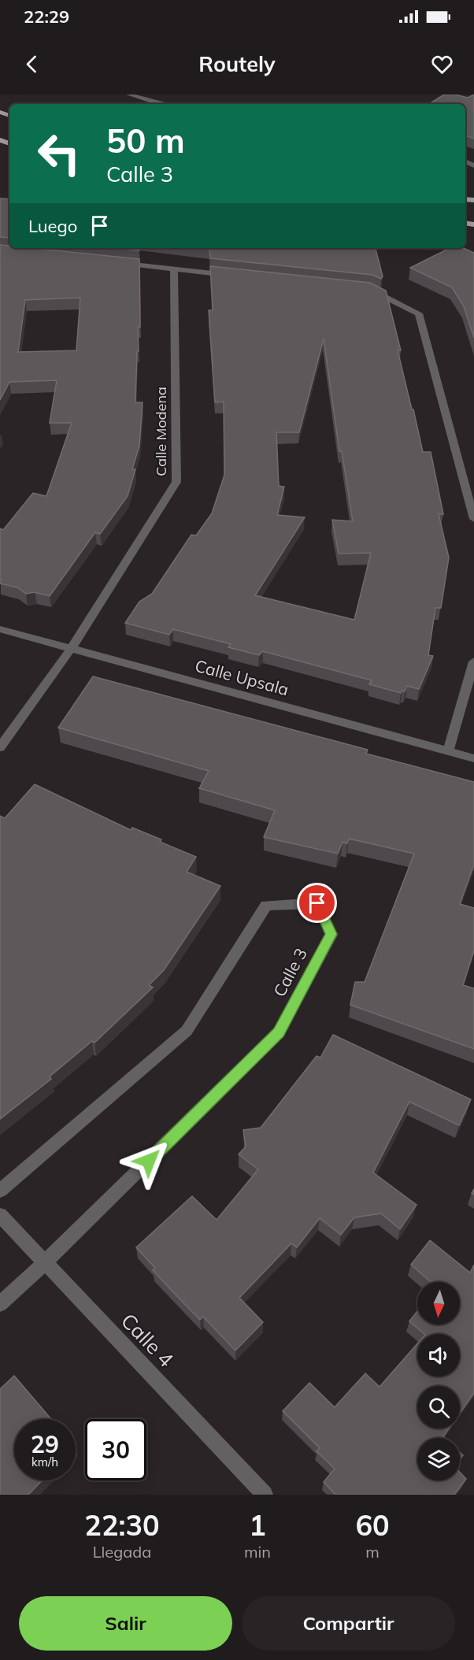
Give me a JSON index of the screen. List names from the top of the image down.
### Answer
{
  "streets": {
    "street": [
      "Calle Modena",
      "Calle Upsala",
      "Calle 3",
      "Calle 4"
    ]
  },
  "crossings": [
    ["Calle Modena", "Calle Upsala"],
    ["Calle 3", "Calle 4"]
  ],
  "north": "bottom",
  "page": {
    "status": "22:29",
    "header": "Routely",
    "turn": ["50 m", "Calle 3"],
    "then": "Luego",
    "speed": "29 km/h",
    "limit": "30",
    "eta": [
      "22:30",
      "Llegada",
      "1",
      "min",
      "60",
      "m"
    ],
    "buttons": ["Salir", "Compartir"]
  }
}
